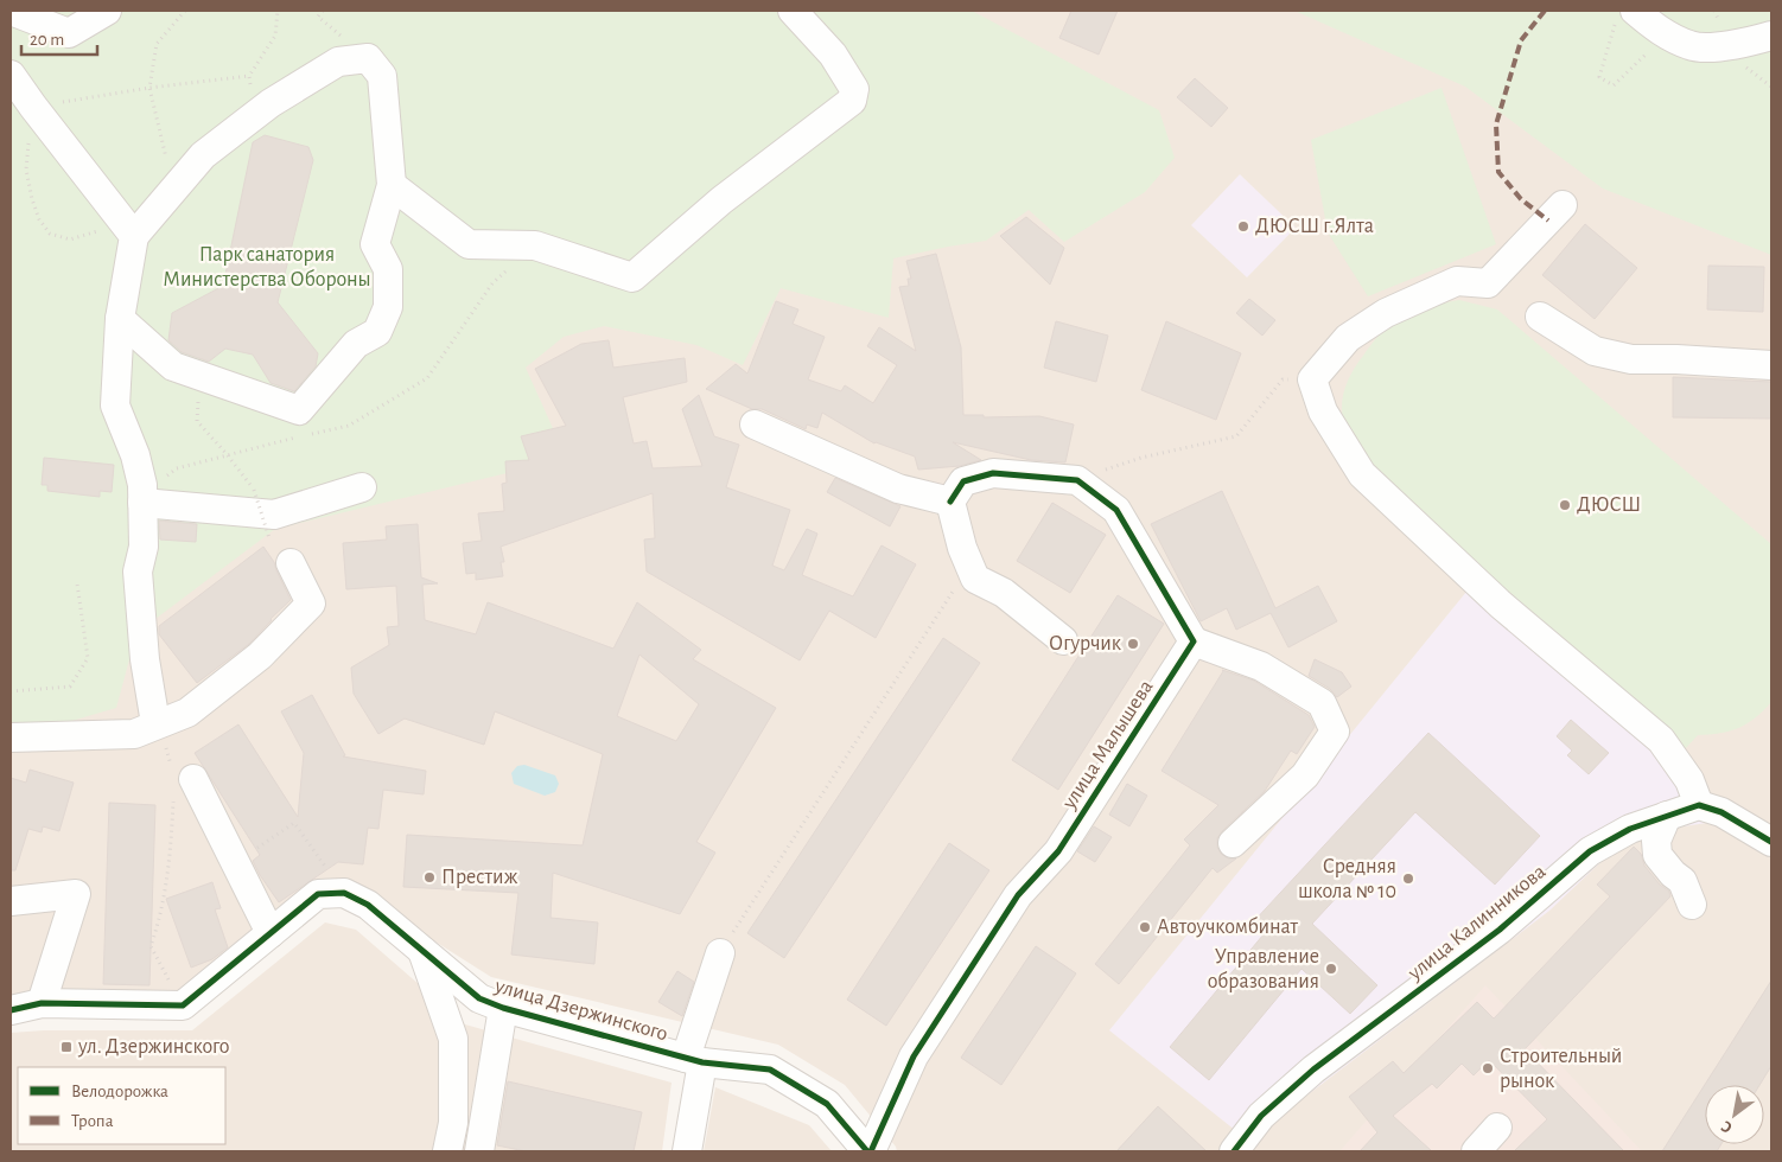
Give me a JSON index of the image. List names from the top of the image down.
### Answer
{
  "streets": {
    "street": ["улица Малышева", "улица Калинникова", "улица Дзержинского"]
  },
  "crossings": [
    ["улица Малышева", "улица Дзержинского"]
  ],
  "parks": ["Парк санатория Министерства Обороны"],
  "places": {
    "other": [
      "ДЮСШ г.Ялта",
      "ДЮСШ",
      "Огурчик",
      "Престиж",
      "Средняя школа № 10",
      "Автоучкомбинат",
      "Управление образования",
      "Строительный рынок"
    ],
    "transit": ["ул. Дзержинского"]
  },
  "legend": ["Велодорожка", "Тропа"],
  "scale_bar": "20 m",
  "north": "bottom left"
}
